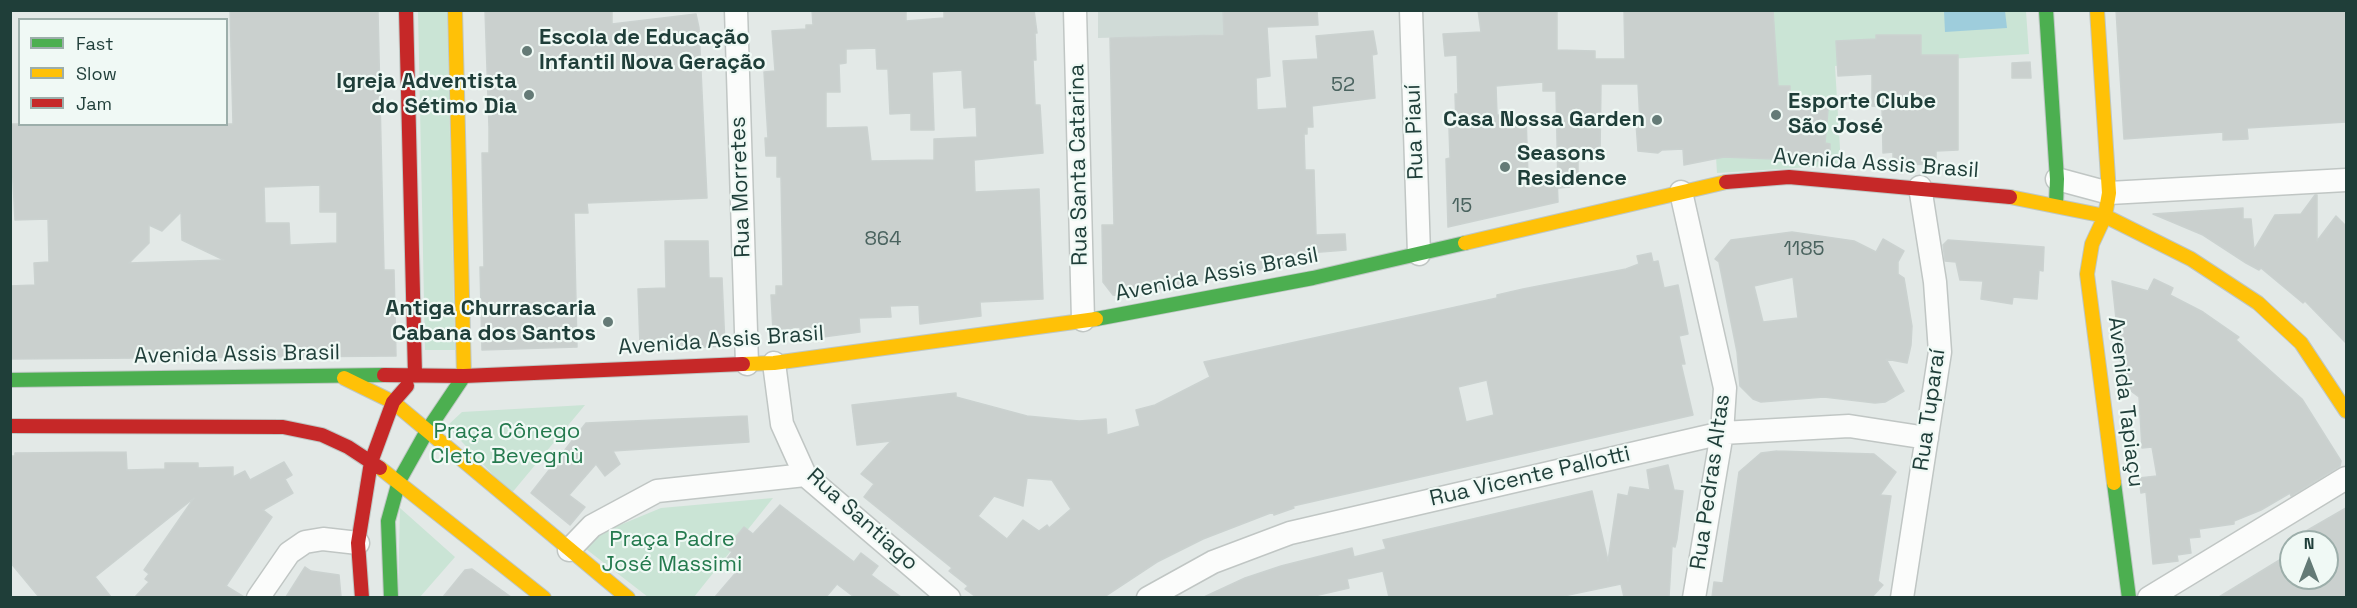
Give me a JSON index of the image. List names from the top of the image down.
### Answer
{
  "streets": {
    "main road": ["Avenida Assis Brasil", "Avenida Tapiaçu"],
    "street": [
      "Rua Piauí",
      "Rua Santa Catarina",
      "Rua Morretes",
      "Rua Tuparaí",
      "Rua Vicente Pallotti",
      "Rua Pedras Altas",
      "Rua Santiago"
    ]
  },
  "crossings": [
    ["Rua Piauí", "Avenida Assis Brasil"],
    ["Avenida Assis Brasil", "Rua Santa Catarina"],
    ["Avenida Assis Brasil", "Rua Morretes"],
    ["Avenida Assis Brasil", "Avenida Tapiaçu"],
    ["Avenida Assis Brasil", "Rua Tuparaí"],
    ["Avenida Assis Brasil", "Rua Pedras Altas"],
    ["Avenida Assis Brasil", "Rua Santiago"],
    ["Rua Tuparaí", "Rua Vicente Pallotti"],
    ["Rua Vicente Pallotti", "Rua Pedras Altas"]
  ],
  "parks": ["Praça Cônego Cleto Bevegnù", "Praça Padre José Massimi"],
  "places": [
    "Escola de Educação Infantil Nova Geração",
    "Igreja Adventista do Sétimo Dia",
    "Esporte Clube São José",
    "Casa Nossa Garden",
    "Seasons Residence",
    "Antiga Churrascaria Cabana dos Santos"
  ],
  "house_numbers": [
    "52",
    "15",
    "864",
    "1185"
  ],
  "legend": ["Fast", "Slow", "Jam"],
  "north": "top"
}
